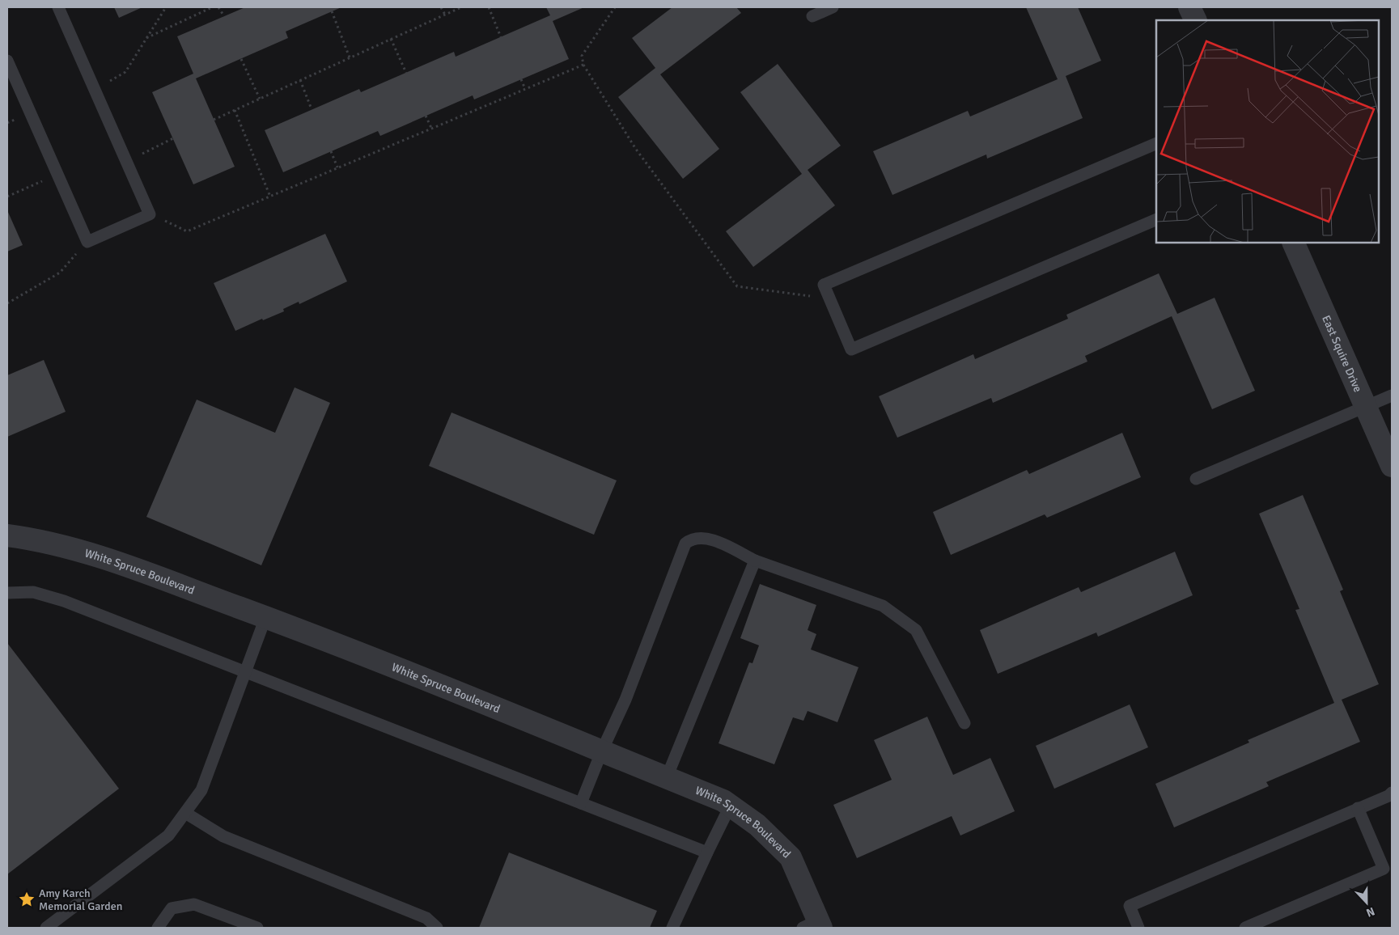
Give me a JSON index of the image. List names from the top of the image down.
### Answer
{
  "streets": {
    "street": ["East Squire Drive", "White Spruce Boulevard"]
  },
  "places": {
    "place": ["Amy Karch Memorial Garden"]
  },
  "north": "bottom"
}
